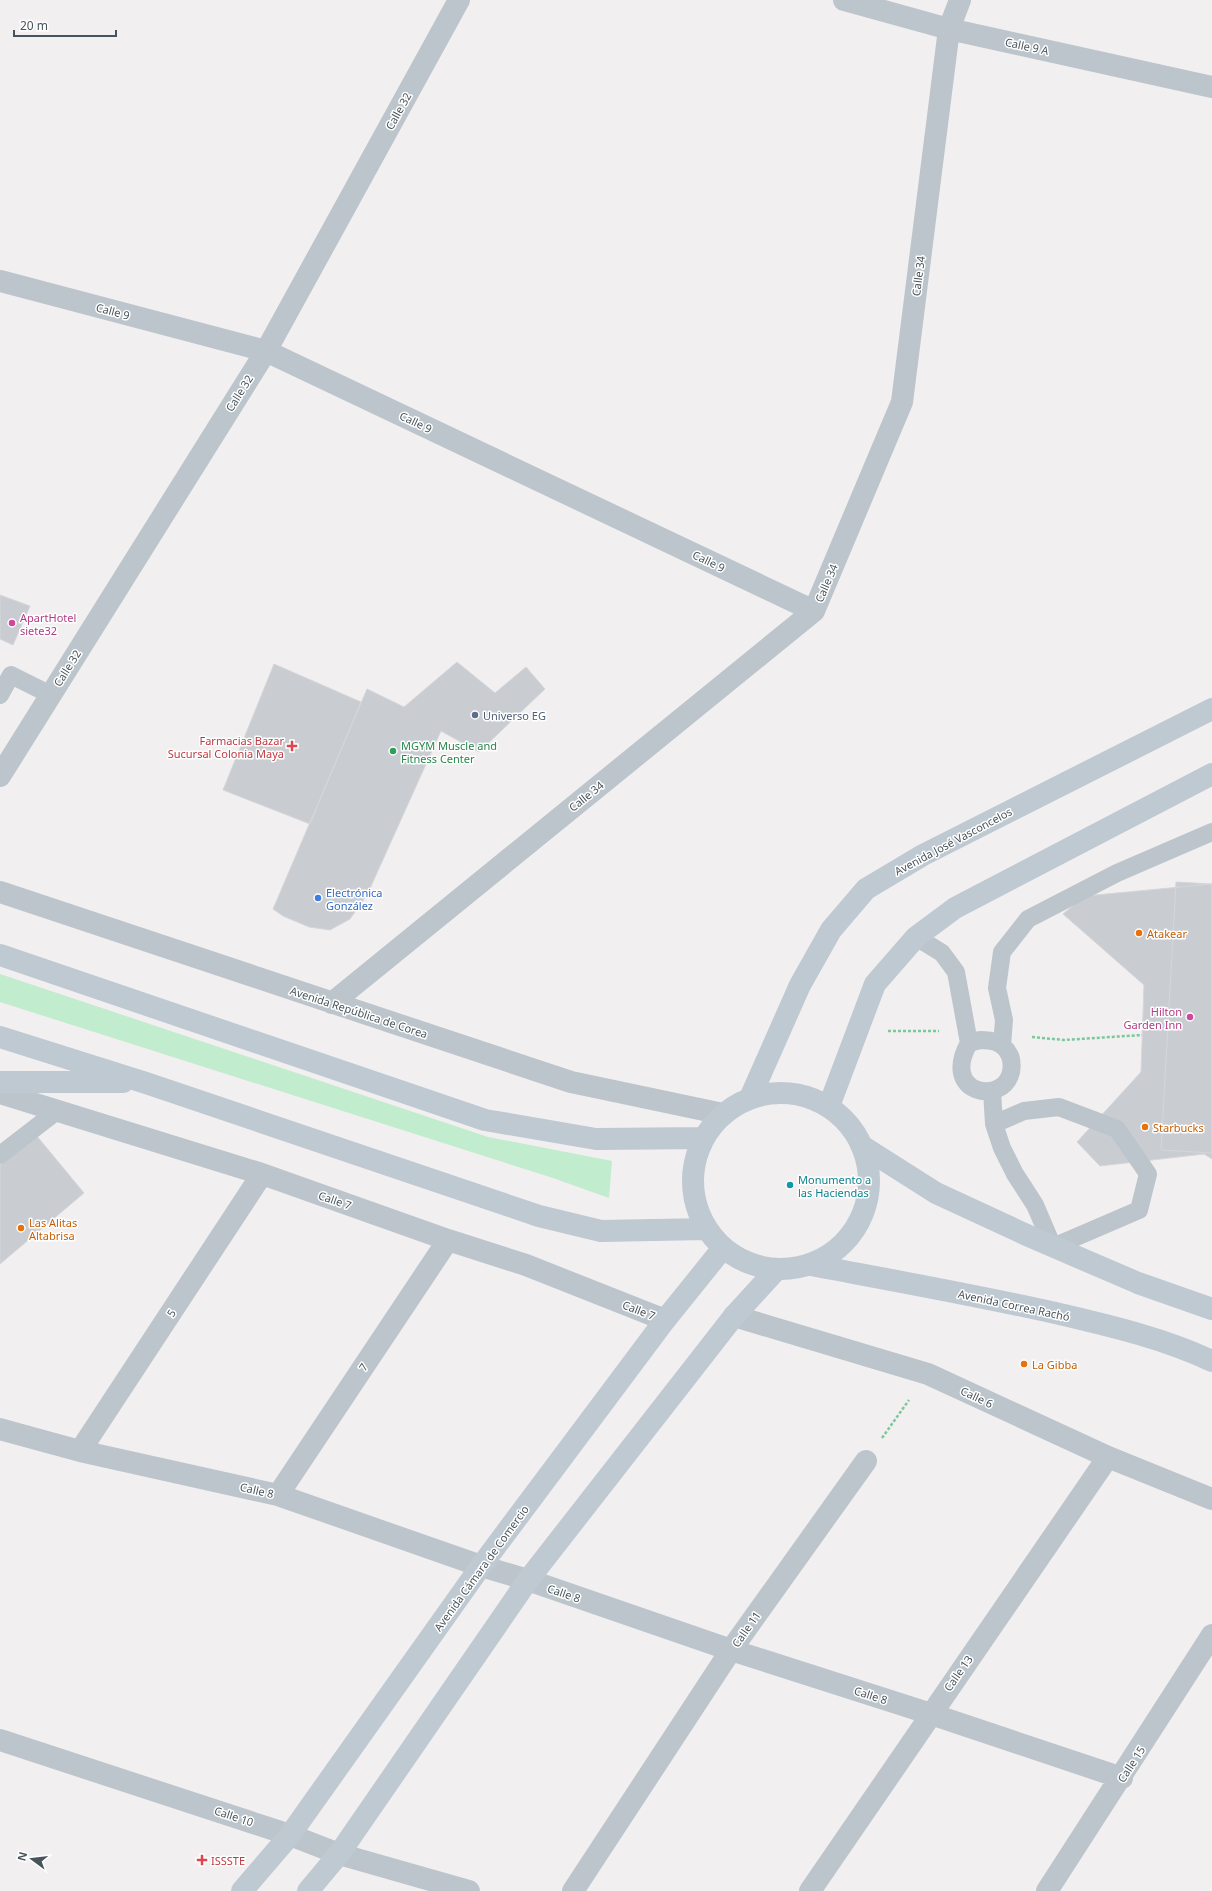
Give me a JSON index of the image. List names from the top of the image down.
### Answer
{
  "streets": {
    "main road": ["Avenida José Vasconcelos", "Avenida Correa Rachó", "Avenida Cámara de Comercio"],
    "street": [
      "Calle 9 A",
      "Calle 32",
      "Calle 34",
      "Calle 9",
      "Avenida República de Corea",
      "Calle 7",
      "5",
      "7",
      "Calle 6",
      "Calle 8",
      "Calle 11",
      "Calle 13",
      "Calle 15",
      "Calle 10"
    ]
  },
  "crossings": [
    ["Calle 9 A", "Calle 34"],
    ["Calle 32", "Calle 9"],
    ["Calle 34", "Calle 9"],
    ["Calle 34", "Avenida República de Corea"],
    ["Calle 7", "5"],
    ["Calle 7", "7"],
    ["Calle 7", "Avenida Cámara de Comercio"],
    ["5", "Calle 8"],
    ["7", "Calle 8"],
    ["Calle 6", "Calle 13"],
    ["Calle 8", "Avenida Cámara de Comercio"],
    ["Calle 8", "Calle 11"],
    ["Calle 8", "Calle 13"],
    ["Calle 8", "Calle 15"],
    ["Avenida Cámara de Comercio", "Calle 10"]
  ],
  "places": {
    "other": [
      "ApartHotel siete32",
      "Universo EG",
      "MGYM Muscle and Fitness Center",
      "Electrónica González",
      "Atakear",
      "Hilton Garden Inn",
      "Starbucks",
      "Monumento a las Haciendas",
      "Las Alitas Altabrisa",
      "La Gibba"
    ],
    "health": ["Farmacias Bazar Sucursal Colonia Maya", "ISSSTE"]
  },
  "scale_bar": "20 m",
  "north": "left"
}
